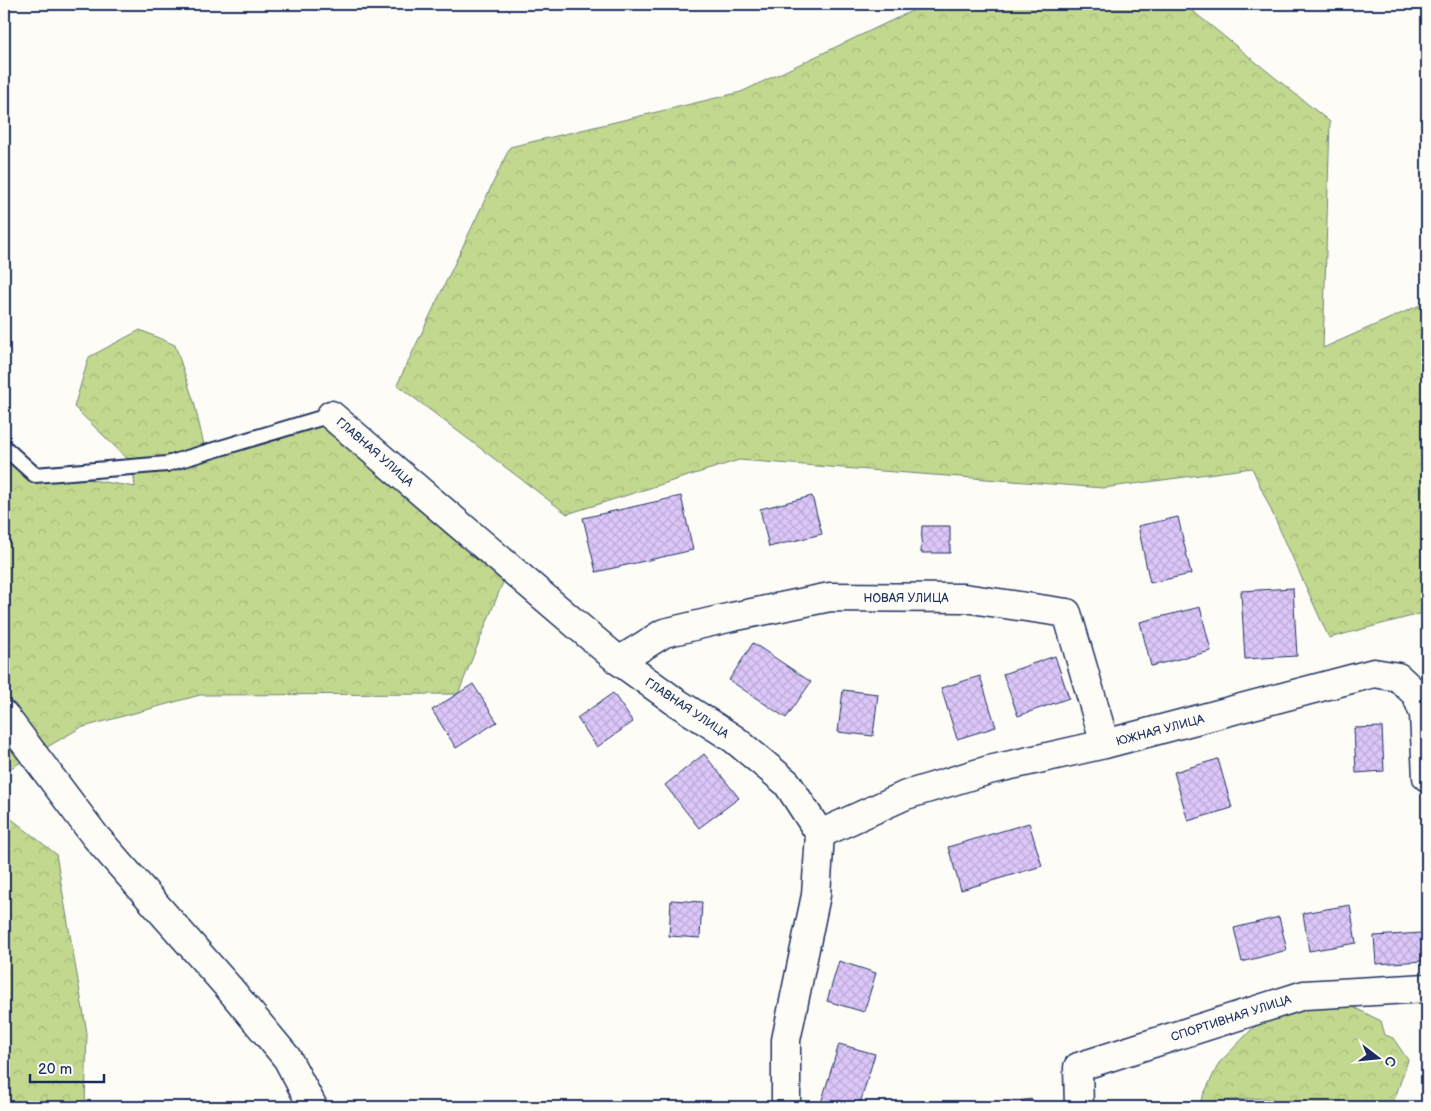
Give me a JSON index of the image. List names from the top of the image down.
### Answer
{
  "streets": {
    "street": [
      "ГЛАВНАЯ УЛИЦА",
      "НОВАЯ УЛИЦА",
      "ЮЖНАЯ УЛИЦА",
      "СПОРТИВНАЯ УЛИЦА"
    ]
  },
  "crossings": [
    ["ГЛАВНАЯ УЛИЦА", "НОВАЯ УЛИЦА"],
    ["ГЛАВНАЯ УЛИЦА", "ЮЖНАЯ УЛИЦА"],
    ["НОВАЯ УЛИЦА", "ЮЖНАЯ УЛИЦА"]
  ],
  "scale_bar": "20 m",
  "north": "right"
}
